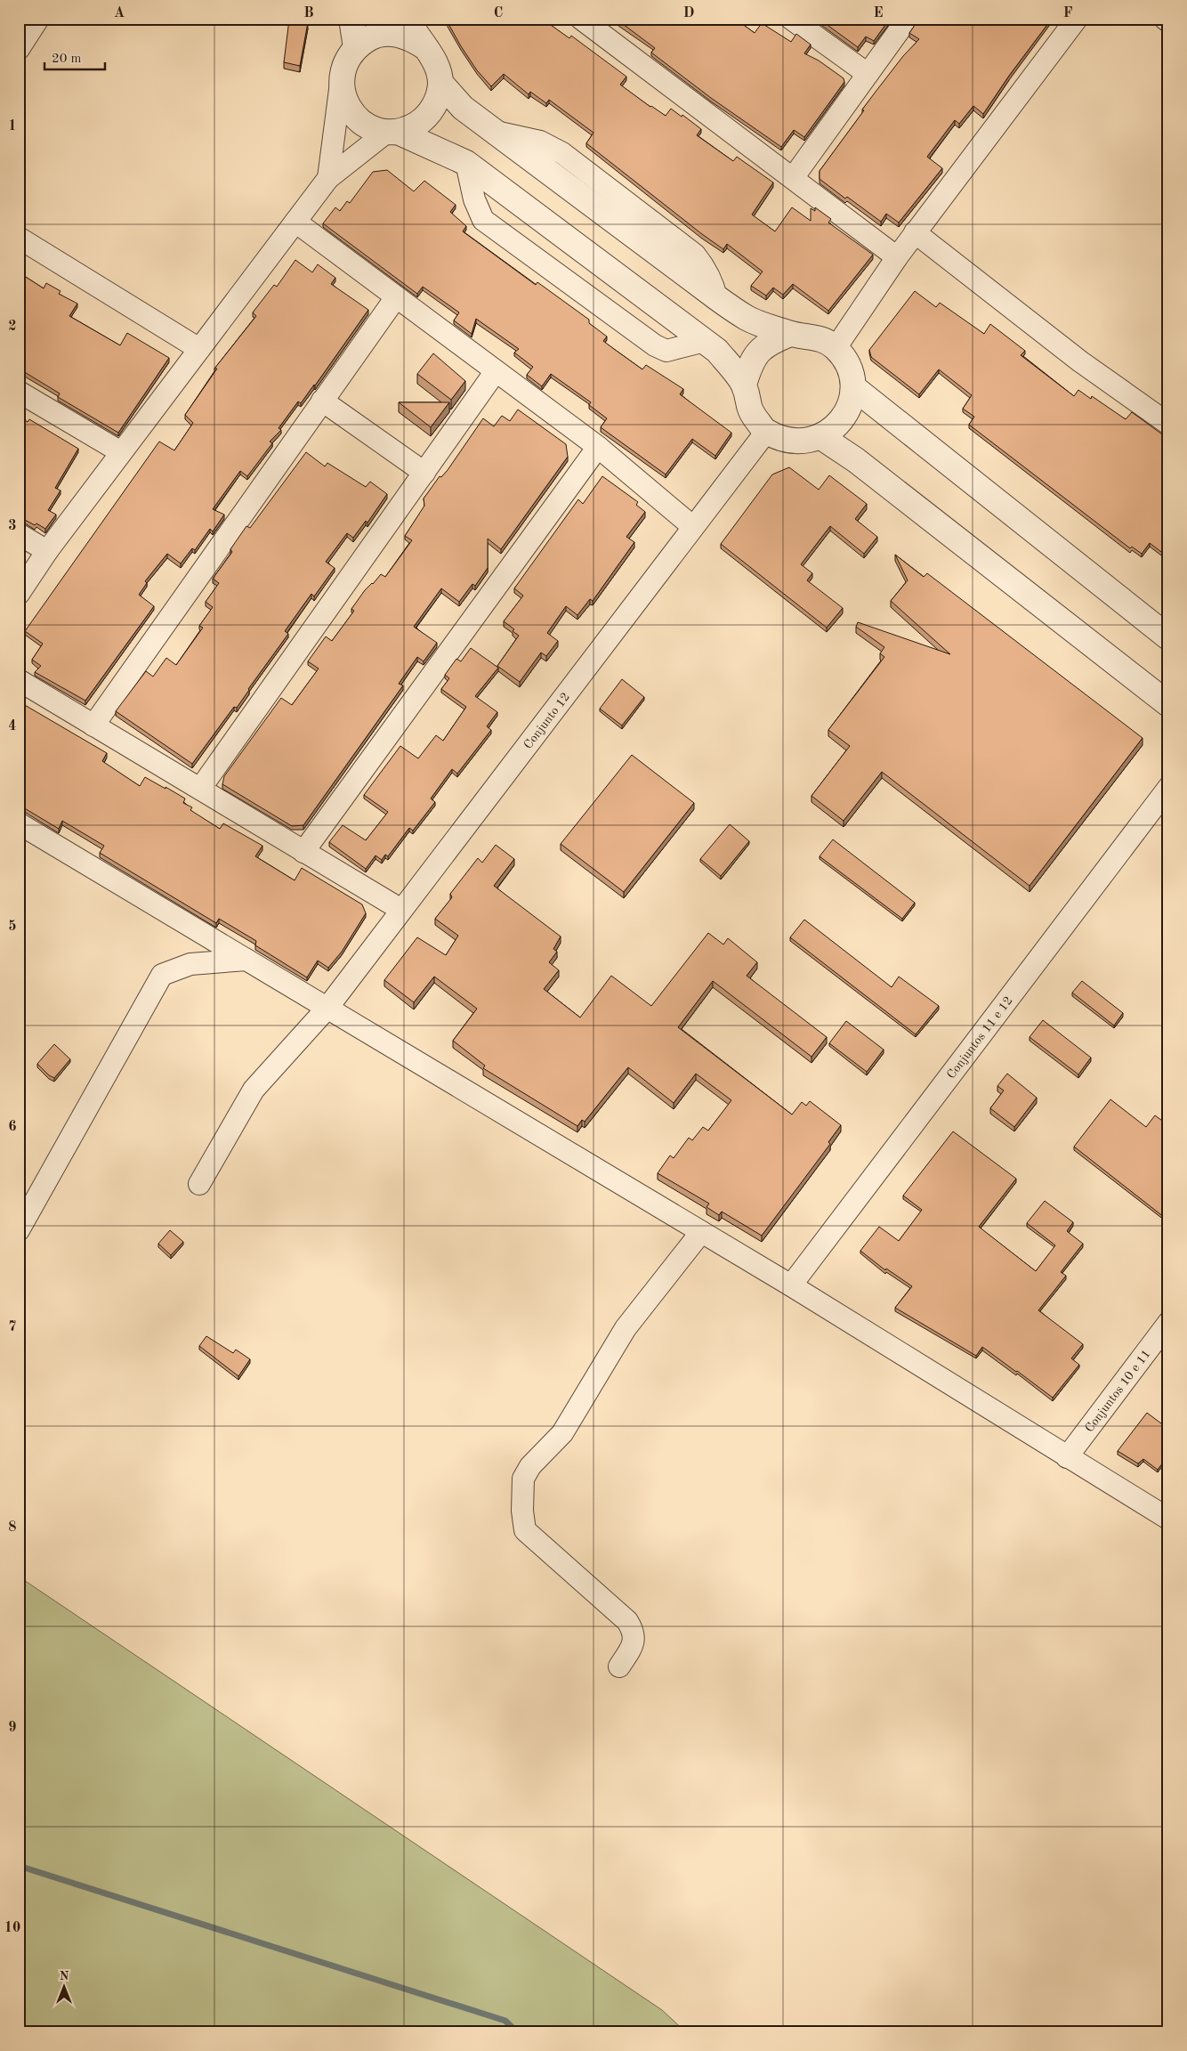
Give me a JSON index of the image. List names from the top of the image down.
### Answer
{
  "streets": {
    "street": ["Conjunto 12", "Conjuntos 11 e 12", "Conjuntos 10 e 11"]
  },
  "scale_bar": "20 m",
  "north": "top",
  "grid": {
    "columns": [
      "A",
      "B",
      "C",
      "D",
      "E",
      "F"
    ],
    "rows": [
      "1",
      "2",
      "3",
      "4",
      "5",
      "6",
      "7",
      "8",
      "9",
      "10"
    ]
  }
}
